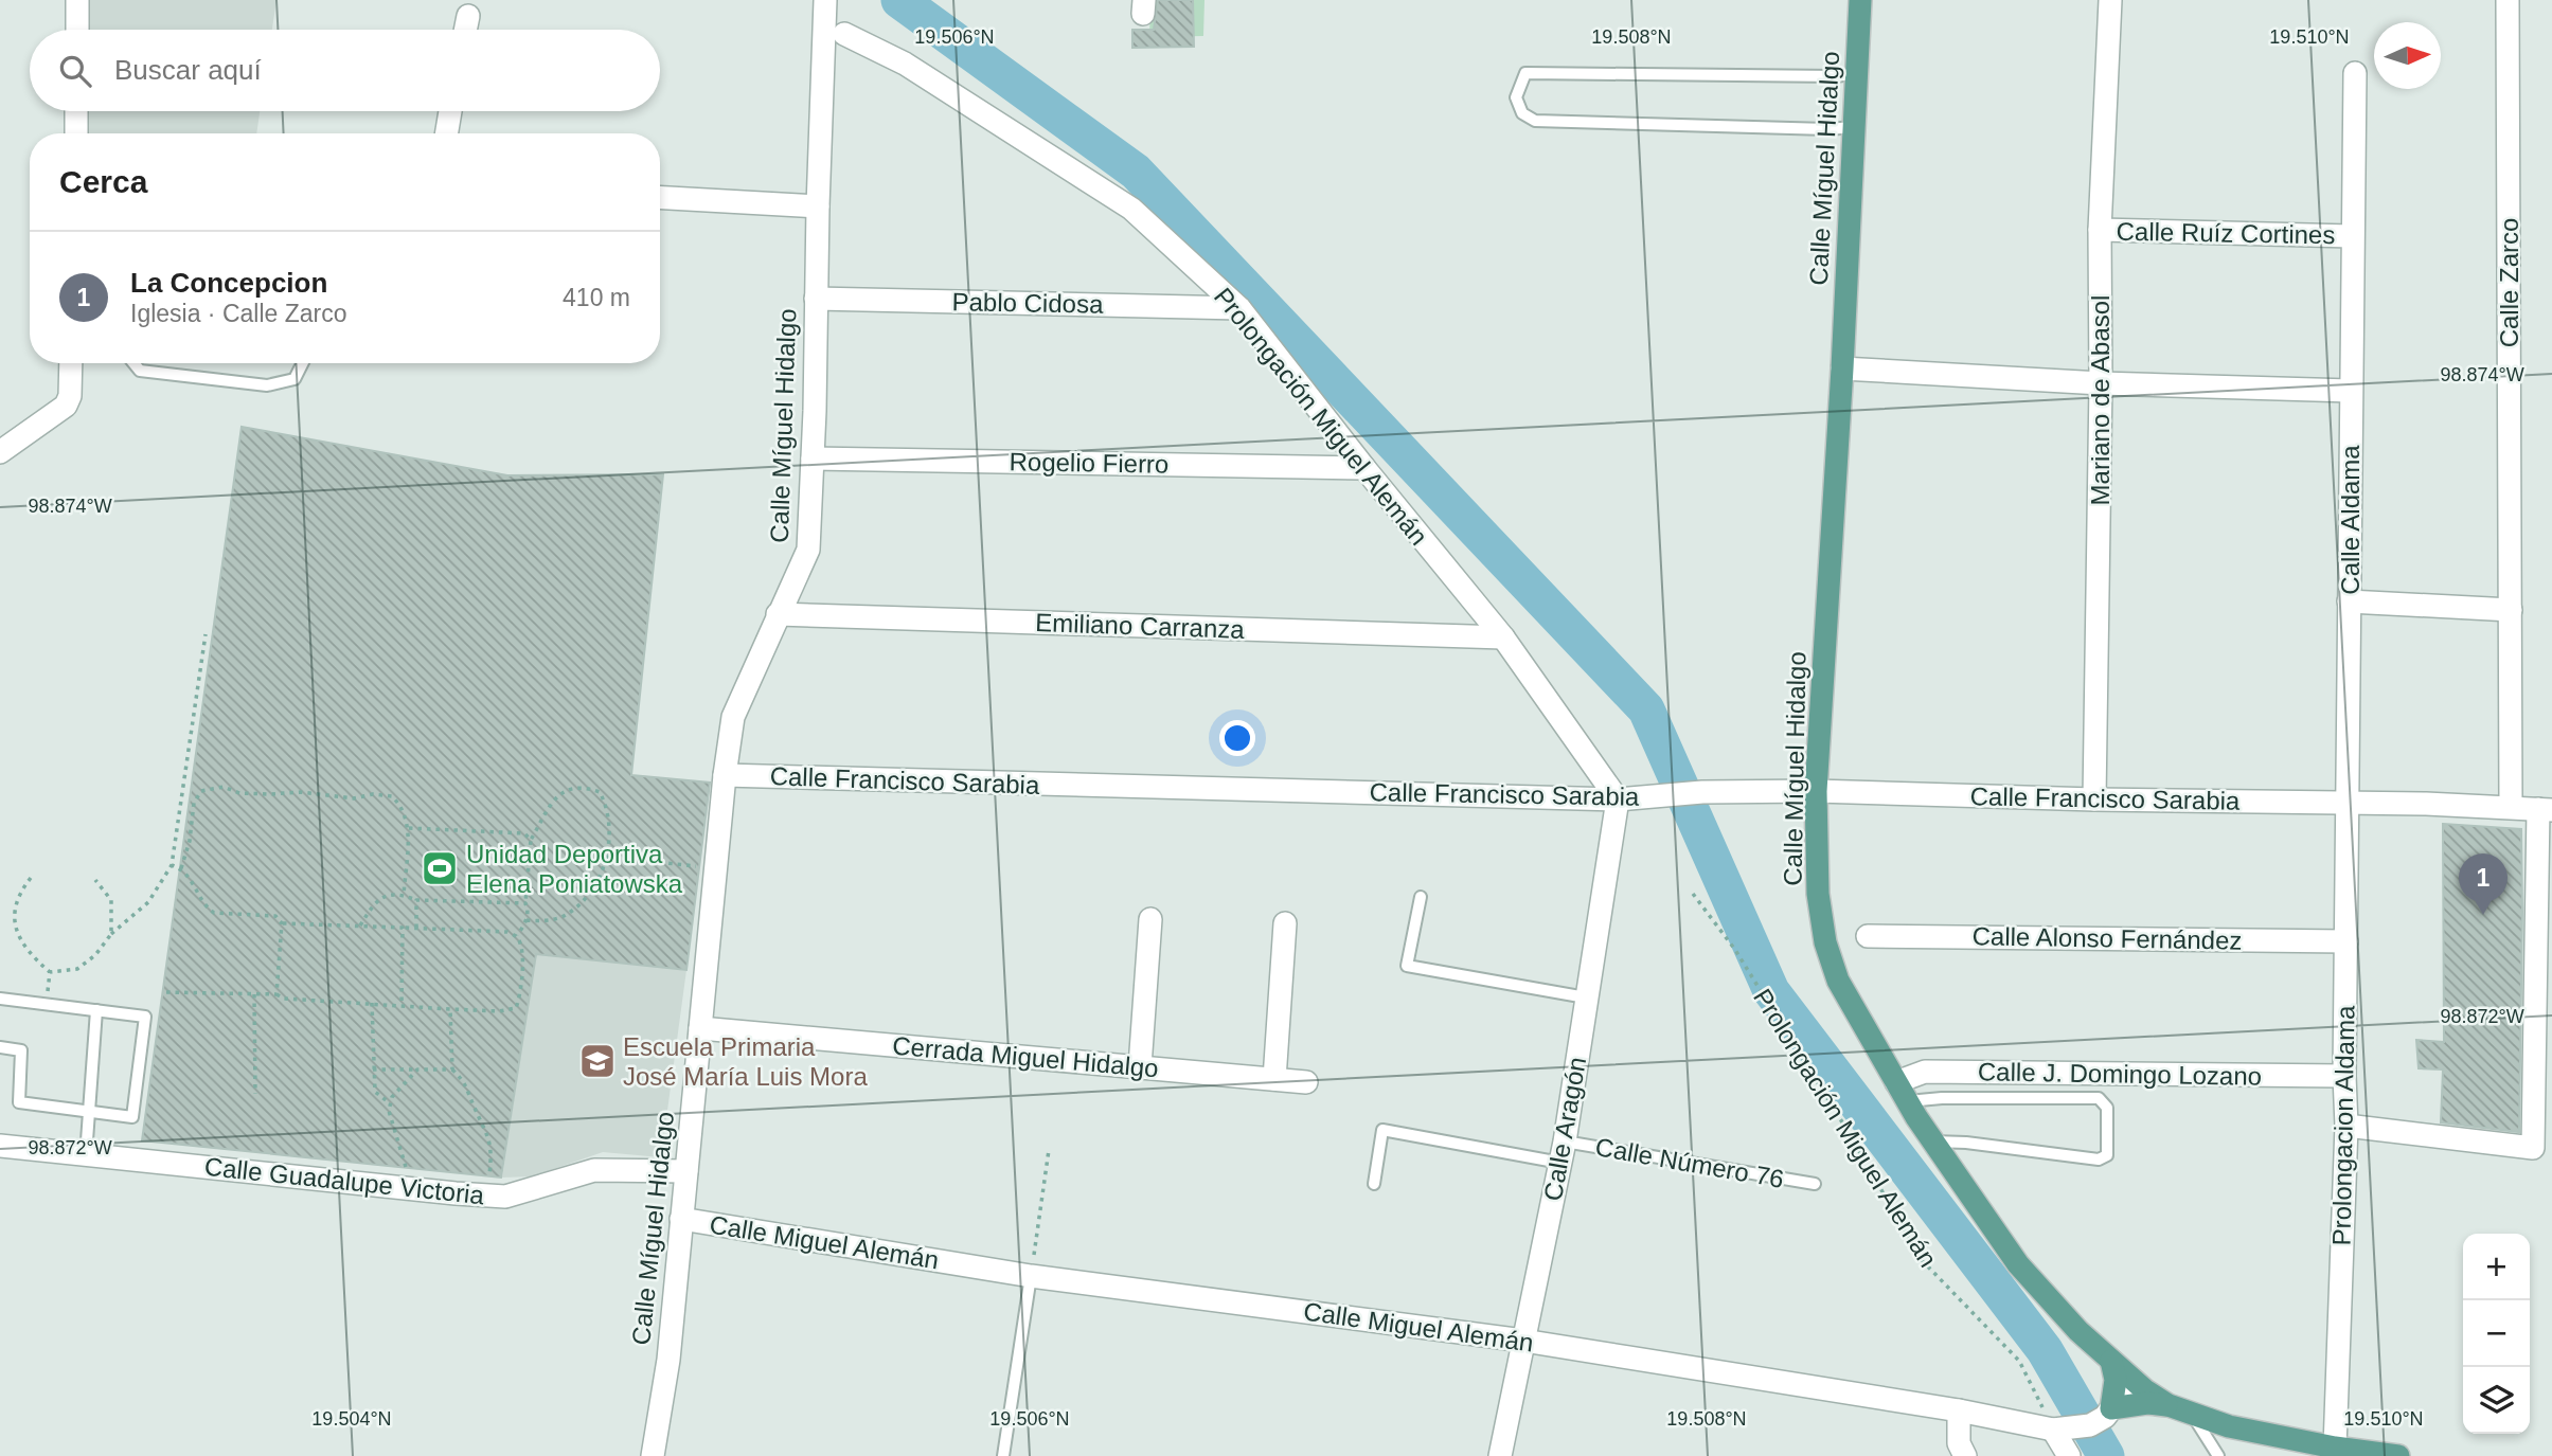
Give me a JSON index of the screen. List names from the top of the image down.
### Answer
{
  "streets": {
    "main road": ["Calle Míguel Hidalgo"],
    "street": [
      "Calle Ruíz Cortines",
      "Calle Zarco",
      "Pablo Cidosa",
      "Mariano de Abasol",
      "Prolongación Miguel Alemán",
      "Rogelio Fierro",
      "Calle Aldama",
      "Emiliano Carranza",
      "Calle Francisco Sarabia",
      "Calle Alonso Fernández",
      "Cerrada Miguel Hidalgo",
      "Calle J. Domingo Lozano",
      "Prolongacion Aldama",
      "Calle Aragón",
      "Calle Guadalupe Victoria",
      "Calle Miguel Alemán"
    ],
    "lane": ["Calle Número 76"]
  },
  "crossings": [
    ["Calle Míguel Hidalgo", "Pablo Cidosa"],
    ["Calle Míguel Hidalgo", "Rogelio Fierro"],
    ["Calle Míguel Hidalgo", "Emiliano Carranza"],
    ["Calle Míguel Hidalgo", "Calle Francisco Sarabia"],
    ["Calle Míguel Hidalgo", "Cerrada Miguel Hidalgo"],
    ["Calle Míguel Hidalgo", "Calle J. Domingo Lozano"],
    ["Calle Míguel Hidalgo", "Prolongacion Aldama"],
    ["Calle Míguel Hidalgo", "Calle Guadalupe Victoria"],
    ["Calle Míguel Hidalgo", "Calle Miguel Alemán"],
    ["Calle Ruíz Cortines", "Mariano de Abasol"],
    ["Calle Ruíz Cortines", "Calle Aldama"],
    ["Calle Zarco", "Calle Francisco Sarabia"],
    ["Pablo Cidosa", "Prolongación Miguel Alemán"],
    ["Mariano de Abasol", "Calle Francisco Sarabia"],
    ["Prolongación Miguel Alemán", "Rogelio Fierro"],
    ["Prolongación Miguel Alemán", "Emiliano Carranza"],
    ["Prolongación Miguel Alemán", "Calle Francisco Sarabia"],
    ["Prolongación Miguel Alemán", "Calle Aragón"],
    ["Prolongación Miguel Alemán", "Calle Miguel Alemán"],
    ["Calle Aldama", "Calle Francisco Sarabia"],
    ["Calle Aldama", "Prolongacion Aldama"],
    ["Calle Francisco Sarabia", "Prolongacion Aldama"],
    ["Calle Francisco Sarabia", "Calle Aragón"],
    ["Calle Alonso Fernández", "Prolongacion Aldama"],
    ["Calle J. Domingo Lozano", "Prolongacion Aldama"],
    ["Calle Aragón", "Calle Número 76"],
    ["Calle Aragón", "Calle Miguel Alemán"]
  ],
  "places": {
    "sports": ["Unidad Deportiva Elena Poniatowska"],
    "school or university": ["Escuela Primaria José María Luis Mora"]
  },
  "north": "right",
  "page": {
    "search": "Buscar aquí",
    "heading": "Cerca",
    "list": [
      {
        "mark": "1",
        "name": "La Concepcion",
        "note": "Iglesia · Calle Zarco",
        "value": "410 m"
      }
    ],
    "pins": "1",
    "map_buttons": ["+", "−"]
  },
  "coordinates": [
    "19.506°N",
    "19.508°N",
    "19.510°N",
    "98.874°W",
    "98.872°W",
    "19.504°N"
  ]
}
